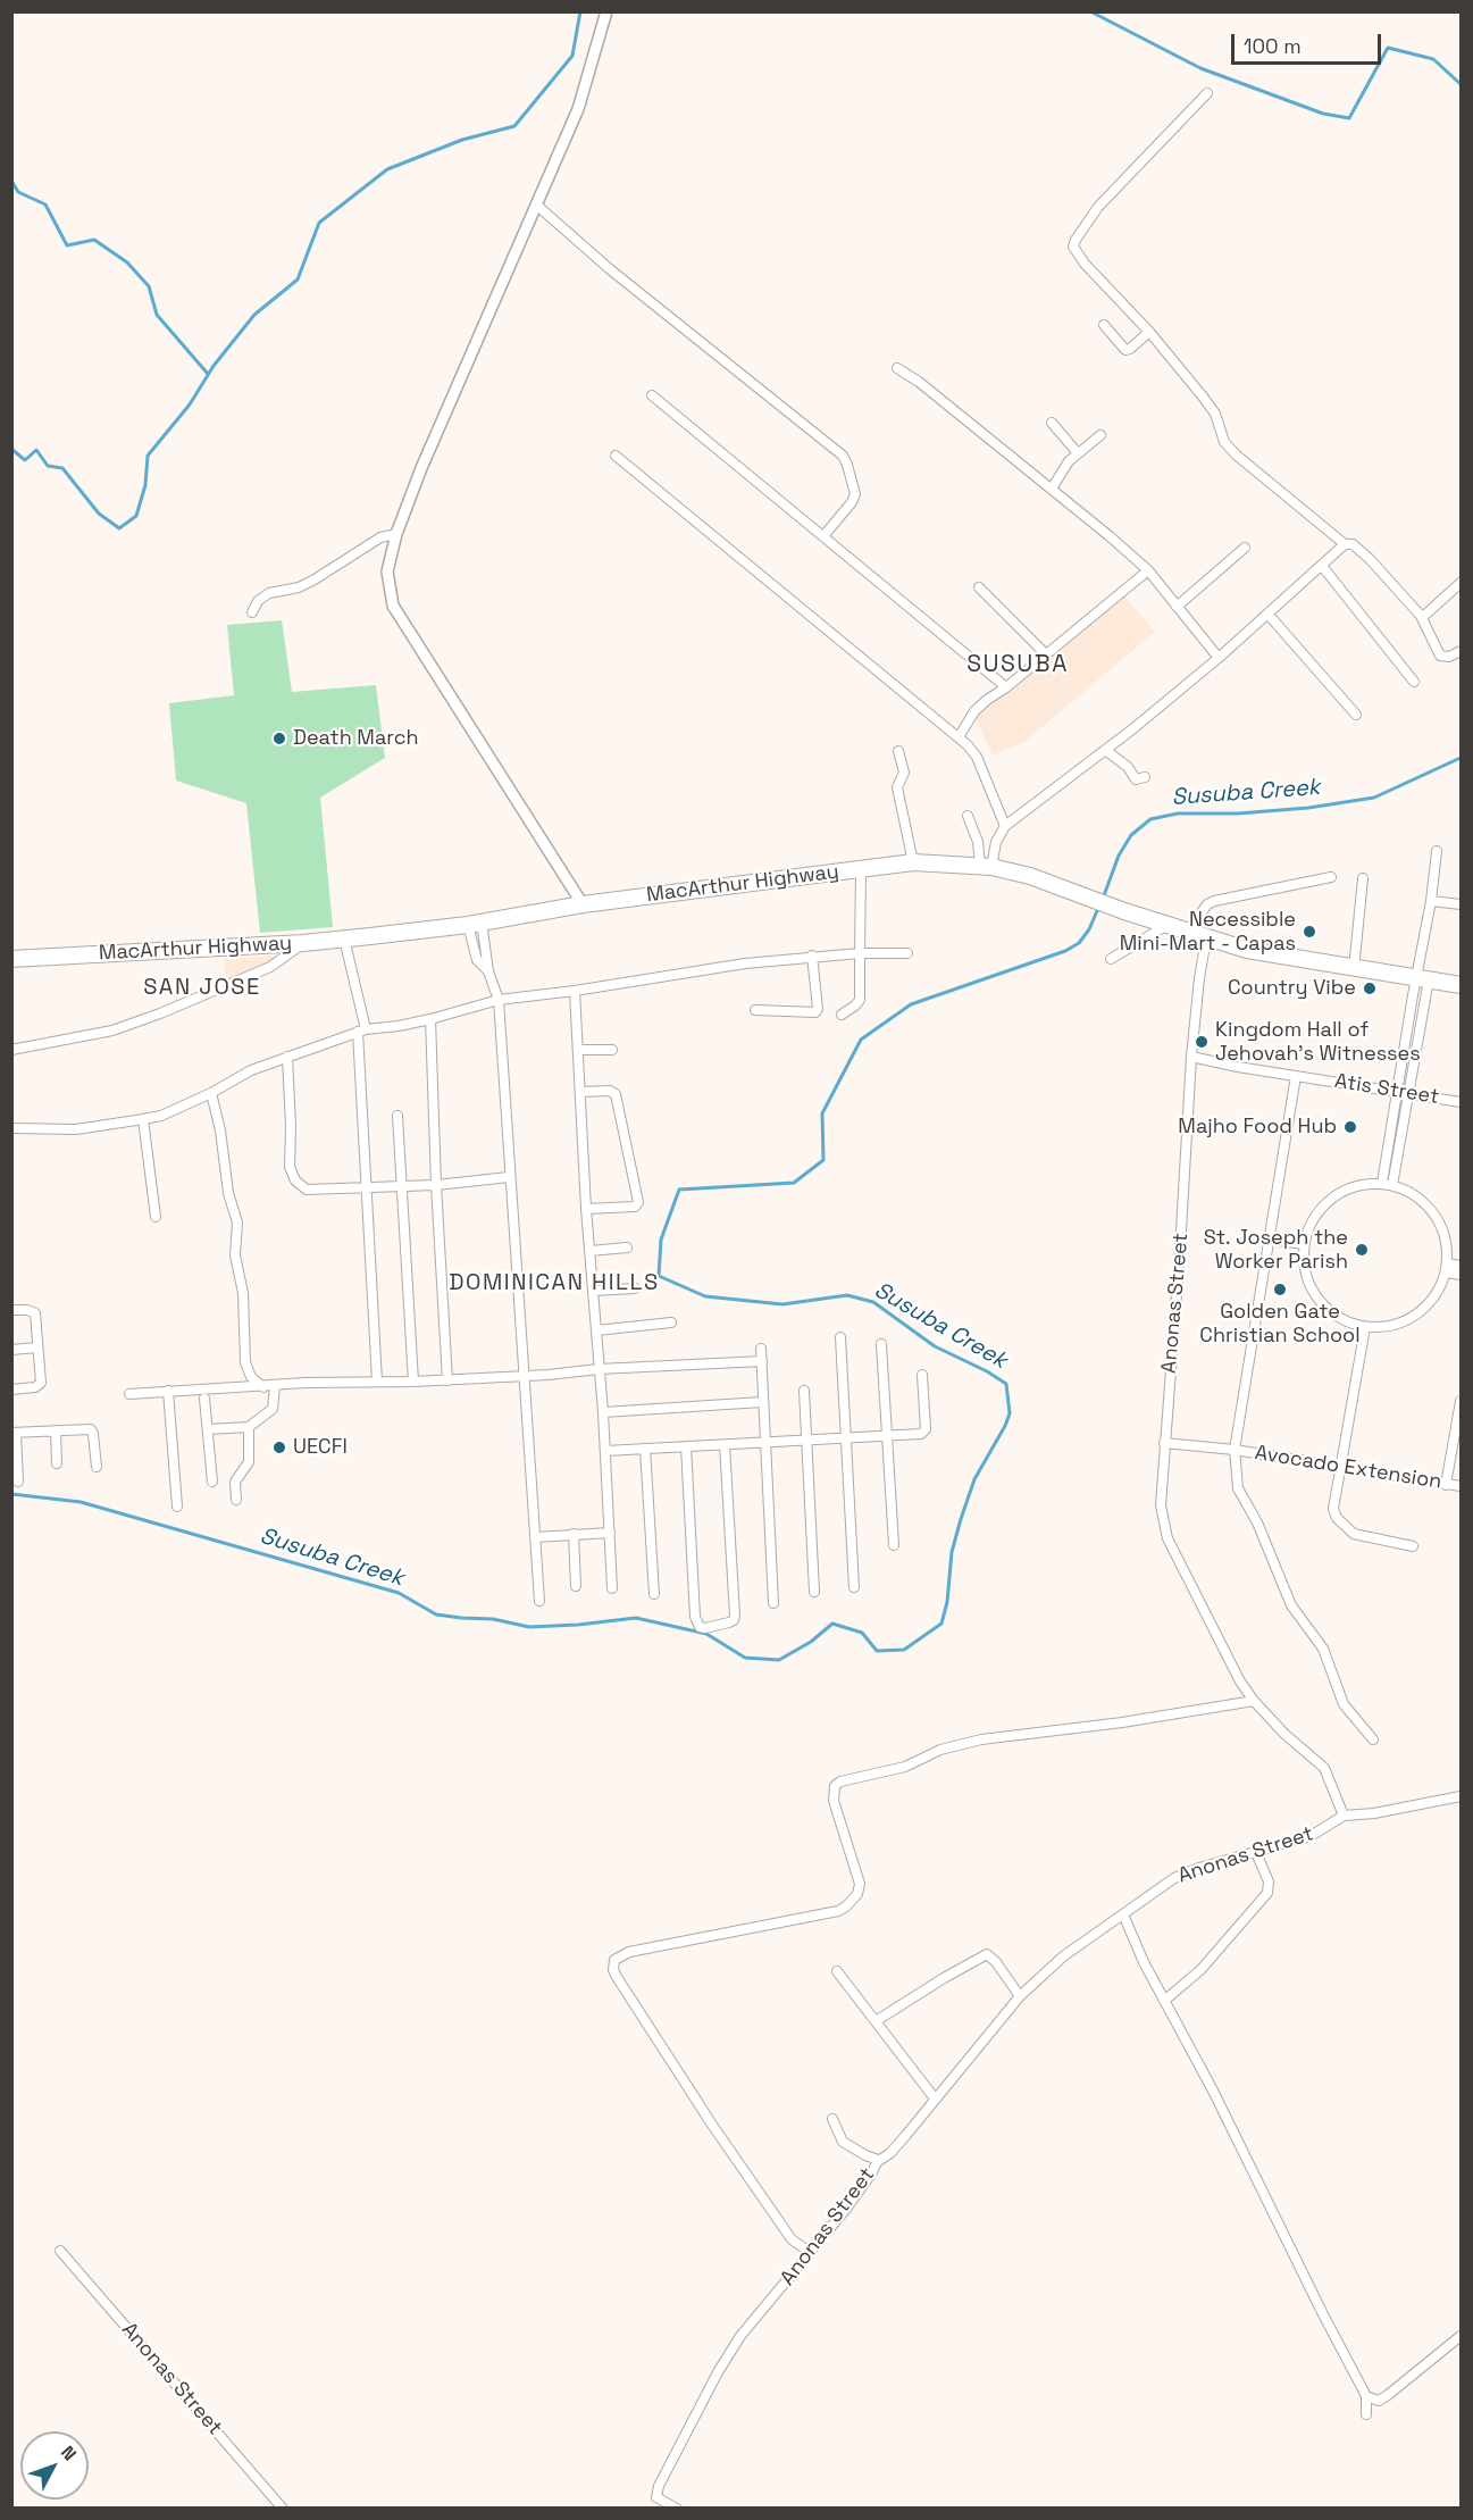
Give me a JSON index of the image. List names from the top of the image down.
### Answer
{
  "streets": {
    "highway": ["MacArthur Highway"],
    "street": ["Atis Street", "Anonas Street", "Avocado Extension"]
  },
  "crossings": [
    ["MacArthur Highway", "Anonas Street"],
    ["Atis Street", "Anonas Street"],
    ["Anonas Street", "Avocado Extension"]
  ],
  "districts": ["SUSUBA", "SAN JOSE", "DOMINICAN HILLS"],
  "water": ["Susuba Creek"],
  "places": [
    "Death March",
    "Necessible Mini-Mart - Capas",
    "Country Vibe",
    "Kingdom Hall of Jehovah's Witnesses",
    "Majho Food Hub",
    "St. Joseph the Worker Parish",
    "Golden Gate Christian School",
    "UECFI"
  ],
  "scale_bar": "100 m",
  "north": "top right"
}
